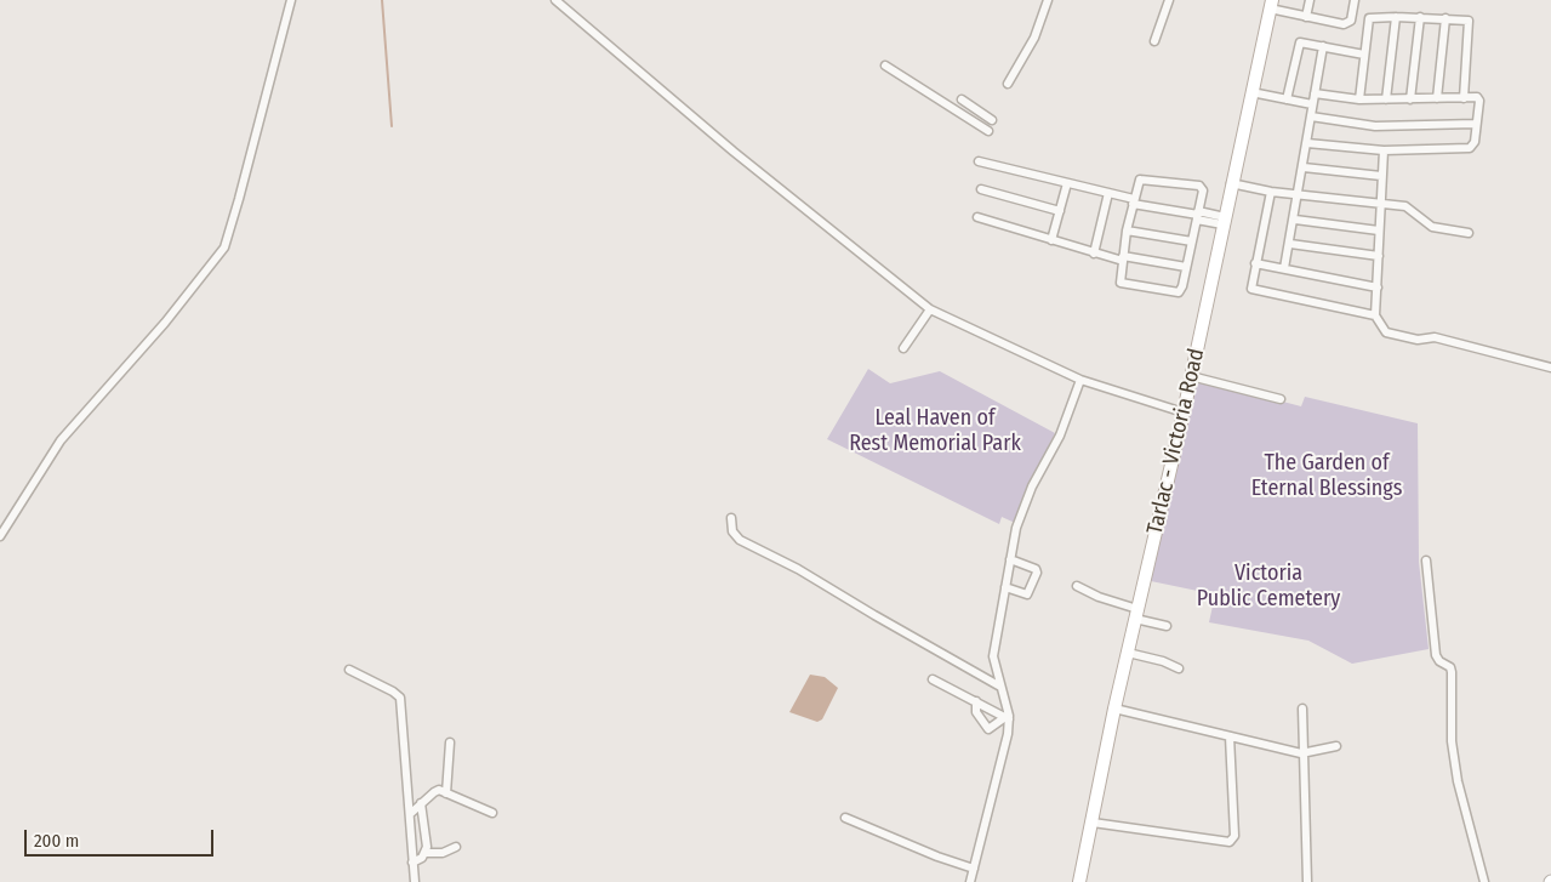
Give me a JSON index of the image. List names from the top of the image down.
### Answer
{
  "streets": {
    "main road": ["Tarlac - Victoria Road"]
  },
  "parks": ["Leal Haven of Rest Memorial Park", "The Garden of Eternal Blessings", "Victoria Public Cemetery"],
  "scale_bar": "200 m"
}
